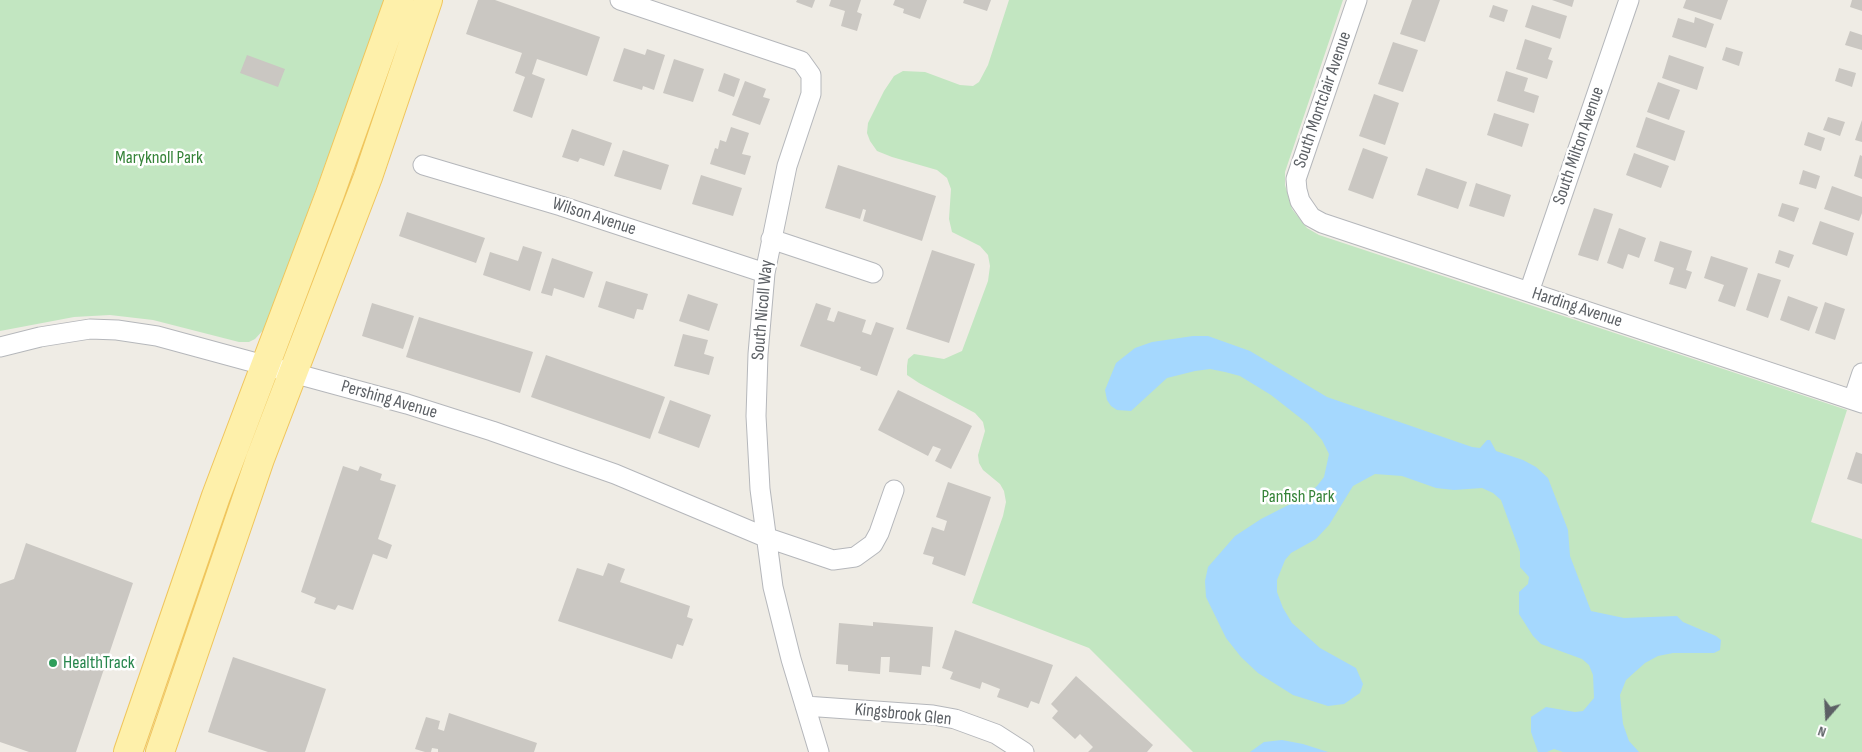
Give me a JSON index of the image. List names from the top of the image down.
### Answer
{
  "streets": {
    "street": [
      "South Montclair Avenue",
      "South Milton Avenue",
      "Wilson Avenue",
      "Harding Avenue",
      "South Nicoll Way",
      "Pershing Avenue",
      "Kingsbrook Glen"
    ]
  },
  "crossings": [
    ["South Montclair Avenue", "Harding Avenue"],
    ["South Milton Avenue", "Harding Avenue"],
    ["Wilson Avenue", "South Nicoll Way"],
    ["South Nicoll Way", "Pershing Avenue"],
    ["South Nicoll Way", "Kingsbrook Glen"]
  ],
  "parks": ["Maryknoll Park", "Panfish Park"],
  "places": ["HealthTrack"],
  "north": "bottom"
}
